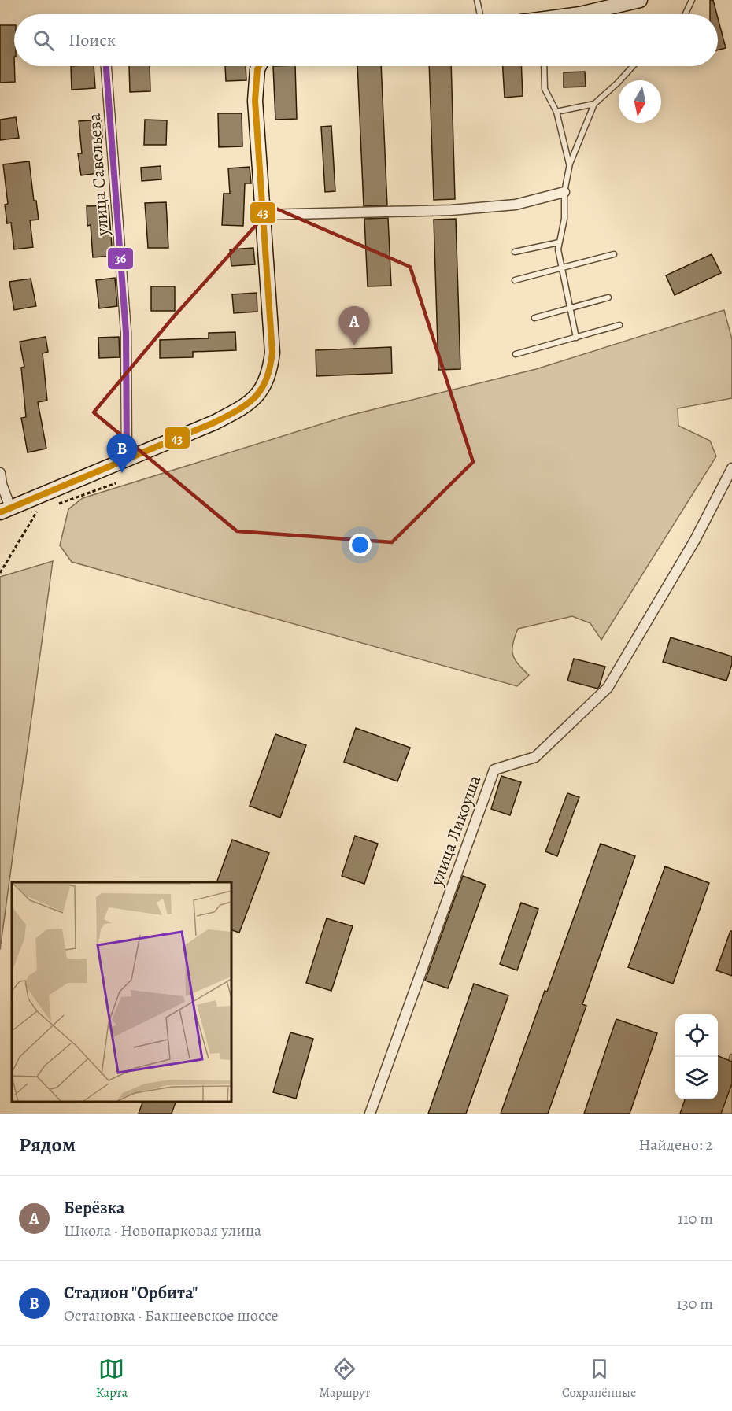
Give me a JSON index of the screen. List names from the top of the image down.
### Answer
{
  "streets": {
    "street": ["улица Савельева", "улица Ликоуша"]
  },
  "lines": ["transit line 36", "transit line 43"],
  "north": "bottom",
  "page": {
    "search": "Поиск",
    "pins": ["A", "B"],
    "heading": ["Рядом", "Найдено: 2"],
    "list": [
      {
        "mark": "A",
        "name": "Берёзка",
        "note": "Школа · Новопарковая улица",
        "value": "110 m"
      },
      {
        "mark": "B",
        "name": "Стадион \"Орбита\"",
        "note": "Остановка · Бакшеевское шоссе",
        "value": "130 m"
      }
    ],
    "nav": ["Карта", "Маршрут", "Сохранённые"]
  }
}
